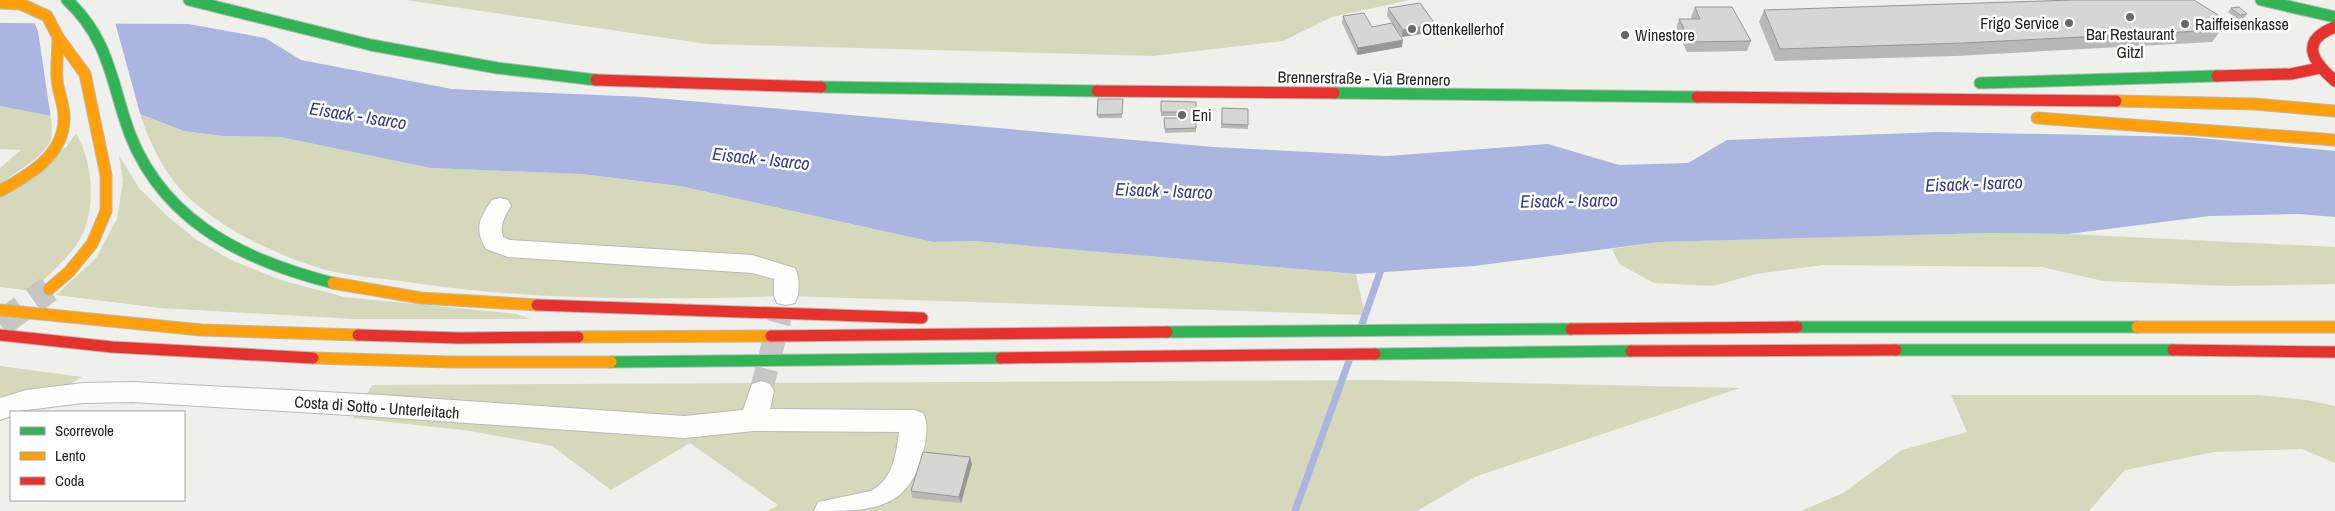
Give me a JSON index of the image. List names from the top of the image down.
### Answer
{
  "streets": {
    "main road": ["Brennerstraße - Via Brennero"],
    "street": ["Costa di Sotto - Unterleitach"]
  },
  "water": ["Eisack - Isarco"],
  "places": [
    "Bar Restaurant Gitzl",
    "Frigo Service",
    "Raiffeisenkasse",
    "Ottenkellerhof",
    "Winestore",
    "Eni"
  ],
  "legend": ["Scorrevole", "Lento", "Coda"]
}
